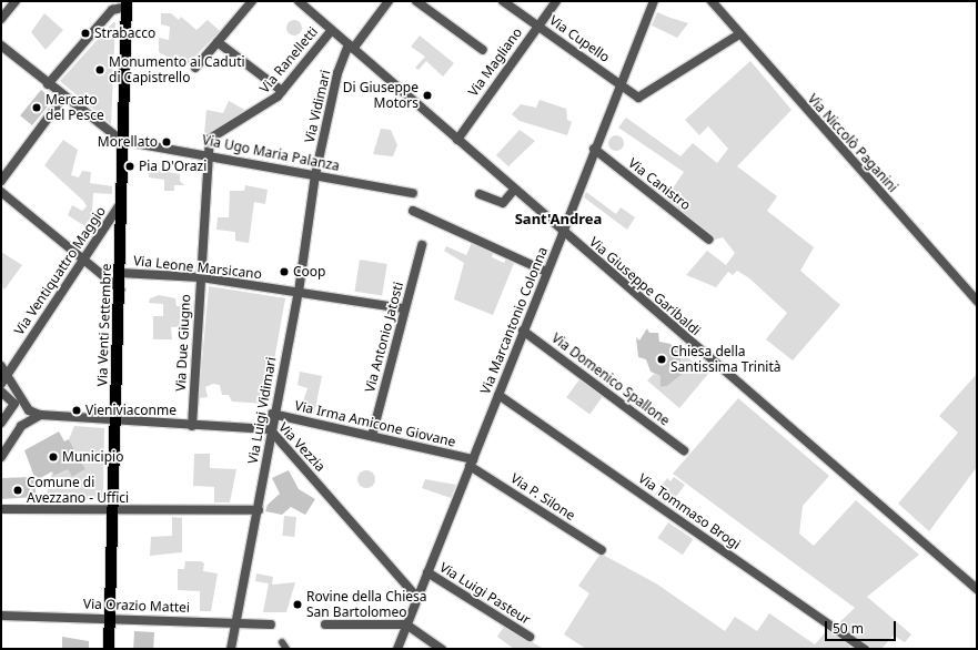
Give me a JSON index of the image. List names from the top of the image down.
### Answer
{
  "streets": {
    "main road": ["Via Venti Settembre"],
    "street": [
      "Via Cupello",
      "Via Ranelletti",
      "Via Magliano",
      "Via Vidimari",
      "Via Niccolò Paganini",
      "Via Ugo Maria Palanza",
      "Via Canistro",
      "Via Leone Marsicano",
      "Via Ventiquattro Maggio",
      "Via Giuseppe Garibaldi",
      "Via Marcantonio Colonna",
      "Via Antonio Jatosti",
      "Via Due Giugno",
      "Via Domenico Spallone",
      "Via Luigi Vidimari",
      "Via Irma Amicone Giovane",
      "Via Vezzia",
      "Via P. Silone",
      "Via Tommaso Brogi",
      "Via Luigi Pasteur",
      "Via Orazio Mattei"
    ]
  },
  "crossings": [
    ["Via Cupello", "Via Magliano"],
    ["Via Cupello", "Via Niccolò Paganini"],
    ["Via Cupello", "Via Marcantonio Colonna"],
    ["Via Ranelletti", "Via Ugo Maria Palanza"],
    ["Via Ranelletti", "Via Giuseppe Garibaldi"],
    ["Via Ranelletti", "Via Due Giugno"],
    ["Via Magliano", "Via Giuseppe Garibaldi"],
    ["Via Vidimari", "Via Ugo Maria Palanza"],
    ["Via Vidimari", "Via Giuseppe Garibaldi"],
    ["Via Vidimari", "Via Luigi Vidimari"],
    ["Via Ugo Maria Palanza", "Via Venti Settembre"],
    ["Via Ugo Maria Palanza", "Via Due Giugno"],
    ["Via Ugo Maria Palanza", "Via Luigi Vidimari"],
    ["Via Canistro", "Via Marcantonio Colonna"],
    ["Via Leone Marsicano", "Via Venti Settembre"],
    ["Via Leone Marsicano", "Via Antonio Jatosti"],
    ["Via Leone Marsicano", "Via Due Giugno"],
    ["Via Leone Marsicano", "Via Luigi Vidimari"],
    ["Via Ventiquattro Maggio", "Via Venti Settembre"],
    ["Via Giuseppe Garibaldi", "Via Marcantonio Colonna"],
    ["Via Marcantonio Colonna", "Via Domenico Spallone"],
    ["Via Marcantonio Colonna", "Via Irma Amicone Giovane"],
    ["Via Marcantonio Colonna", "Via Vezzia"],
    ["Via Marcantonio Colonna", "Via P. Silone"],
    ["Via Marcantonio Colonna", "Via Tommaso Brogi"],
    ["Via Marcantonio Colonna", "Via Luigi Pasteur"],
    ["Via Venti Settembre", "Via Vezzia"],
    ["Via Venti Settembre", "Via Orazio Mattei"],
    ["Via Antonio Jatosti", "Via Irma Amicone Giovane"],
    ["Via Due Giugno", "Via Vezzia"],
    ["Via Luigi Vidimari", "Via Irma Amicone Giovane"],
    ["Via Luigi Vidimari", "Via Vezzia"],
    ["Via Luigi Vidimari", "Via Orazio Mattei"],
    ["Via Irma Amicone Giovane", "Via P. Silone"]
  ],
  "districts": ["Sant'Andrea"],
  "places": [
    "Strabacco",
    "Monumento ai Caduti di Capistrello",
    "Di Giuseppe Motors",
    "Mercato del Pesce",
    "Morellato",
    "Pia D'Orazi",
    "Coop",
    "Chiesa della Santissima Trinità",
    "Vieniviaconme",
    "Municipio",
    "Comune di Avezzano - Uffici",
    "Rovine della Chiesa San Bartolomeo"
  ],
  "scale_bar": "50 m"
}
